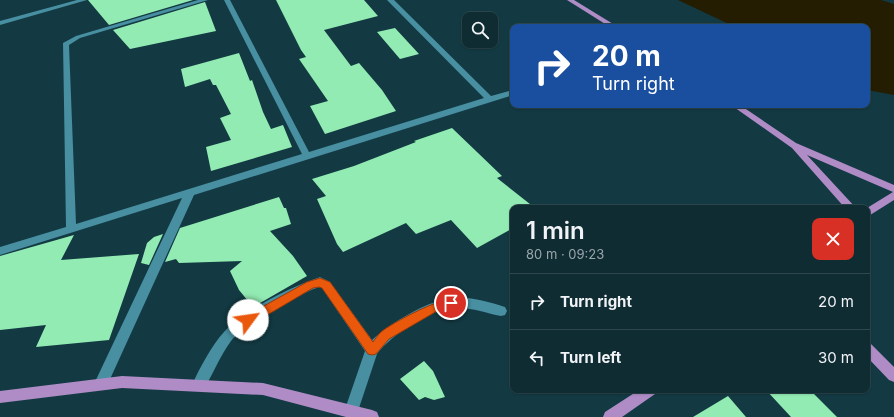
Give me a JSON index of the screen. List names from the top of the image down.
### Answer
{
  "page": {
    "turn": ["20 m", "Turn right"],
    "heading": ["1 min", "80 m · 09:23"],
    "list": [
      {
        "name": "Turn right",
        "value": "20 m"
      },
      {
        "name": "Turn left",
        "value": "30 m"
      }
    ]
  }
}
